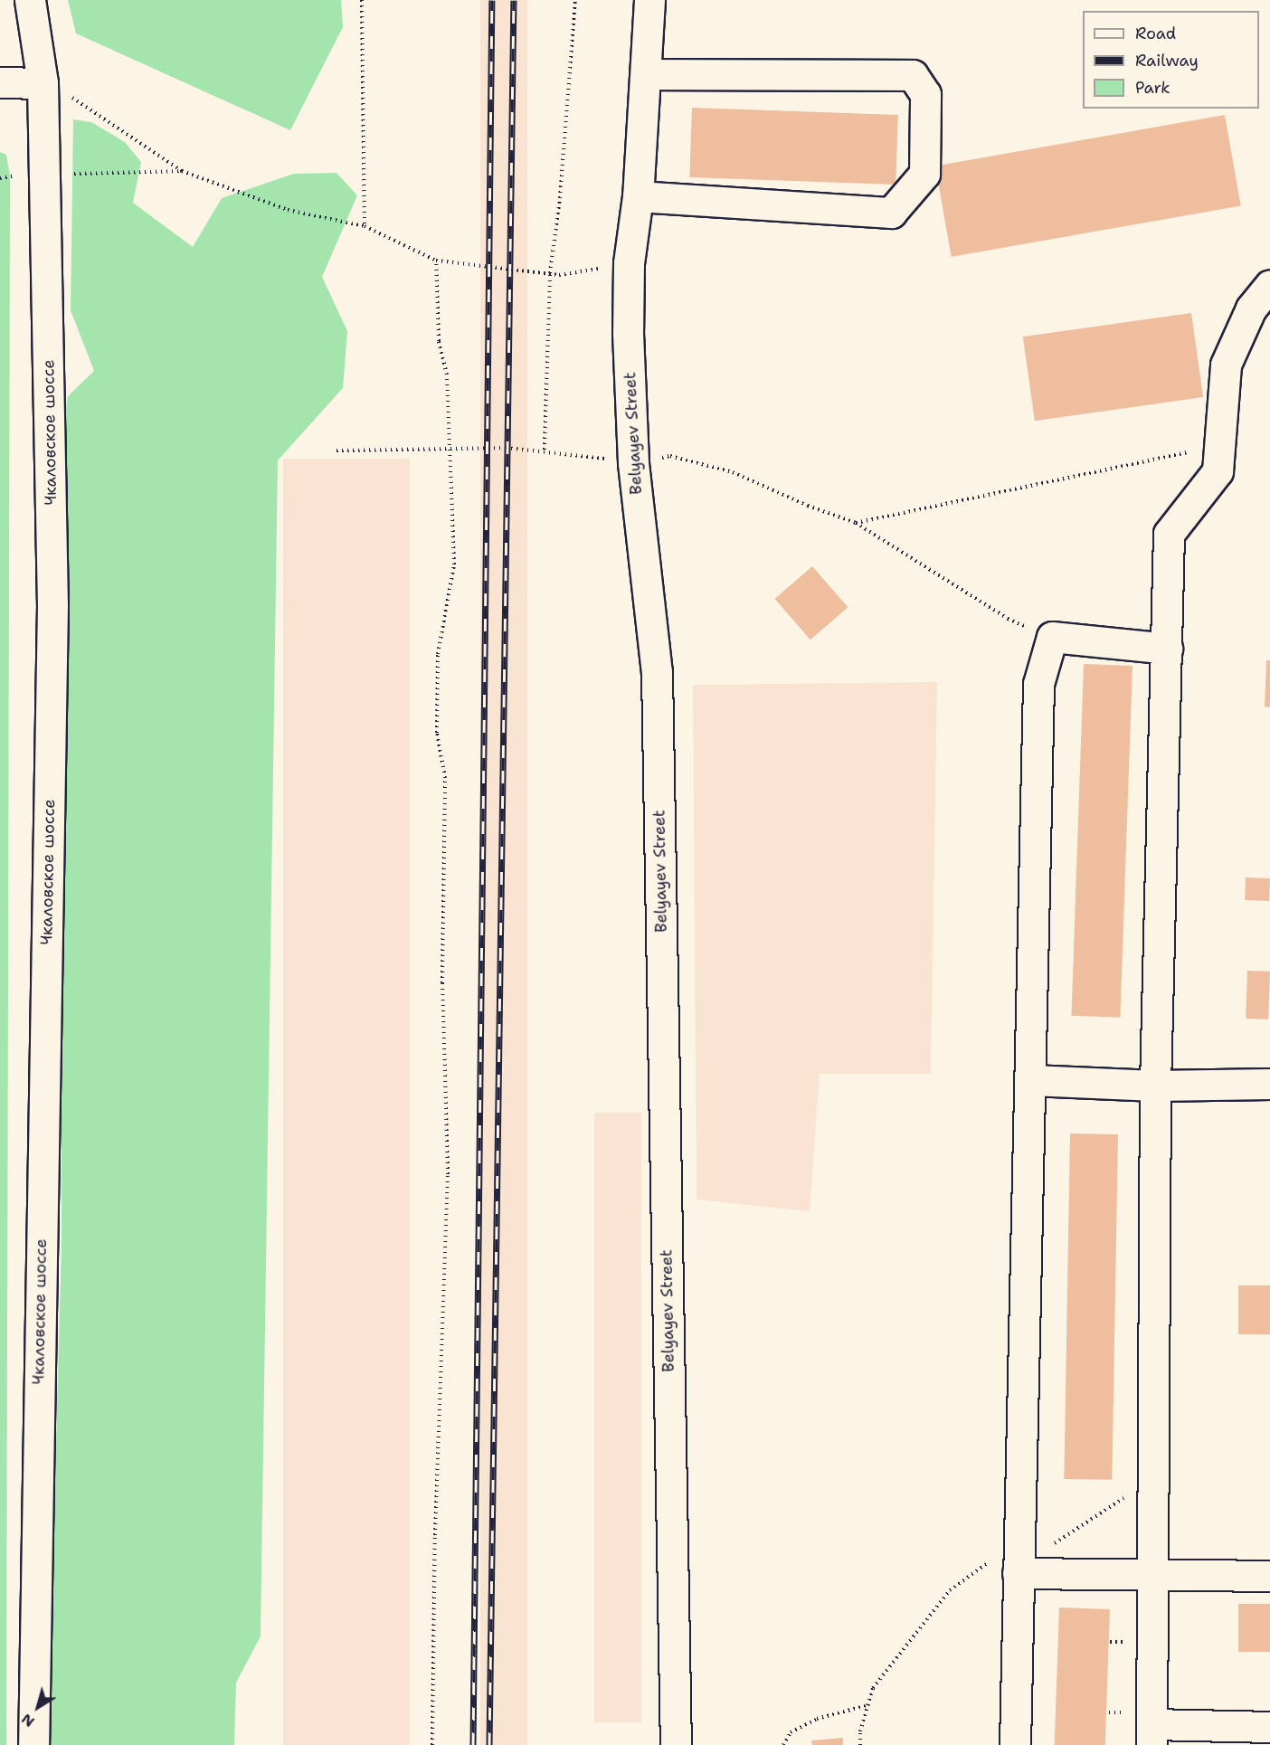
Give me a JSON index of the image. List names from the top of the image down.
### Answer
{
  "streets": {
    "street": ["Чкаловское шоссе", "Belyayev Street"]
  },
  "legend": ["Road", "Railway", "Park"],
  "north": "bottom left"
}
